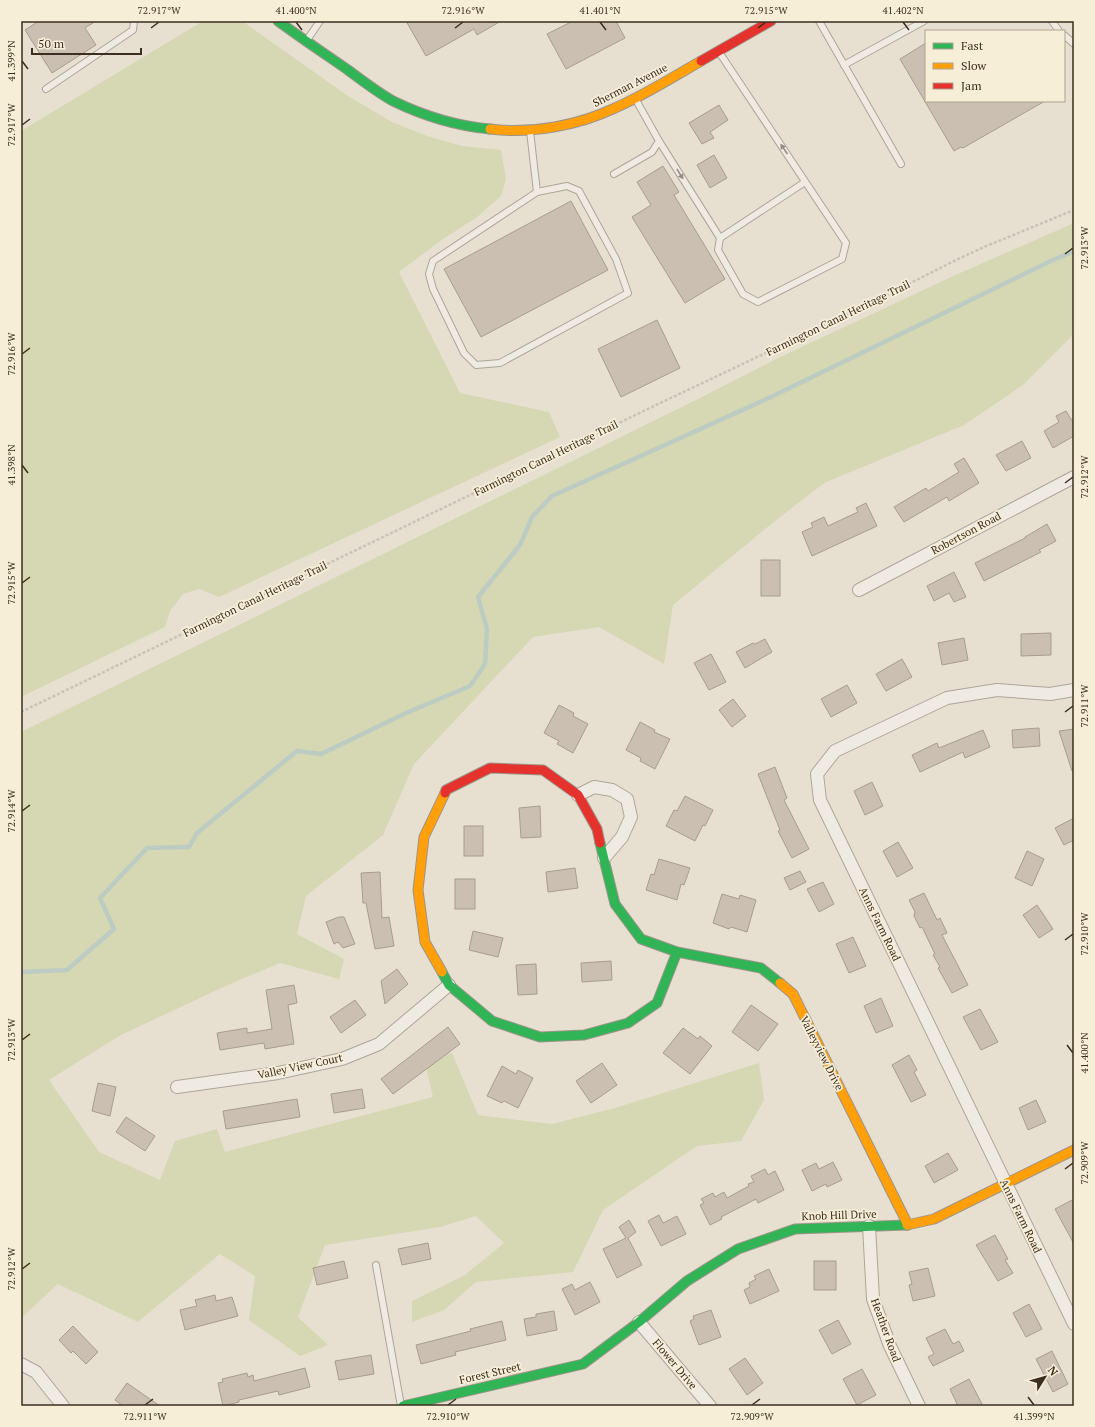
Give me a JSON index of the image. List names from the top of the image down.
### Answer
{
  "streets": {
    "street": [
      "Sherman Avenue",
      "Robertson Road",
      "Anns Farm Road",
      "Valleyview Drive",
      "Valley View Court",
      "Knob Hill Drive",
      "Heather Road",
      "Flower Drive",
      "Forest Street"
    ],
    "path": ["Farmington Canal Heritage Trail"]
  },
  "crossings": [
    ["Anns Farm Road", "Knob Hill Drive"],
    ["Valleyview Drive", "Valley View Court"],
    ["Valleyview Drive", "Knob Hill Drive"],
    ["Knob Hill Drive", "Heather Road"],
    ["Knob Hill Drive", "Flower Drive"],
    ["Knob Hill Drive", "Forest Street"]
  ],
  "legend": ["Fast", "Slow", "Jam"],
  "scale_bar": "50 m",
  "north": "top right",
  "coordinates": [
    "72.917°W",
    "41.400°N",
    "72.916°W",
    "41.401°N",
    "72.915°W",
    "41.402°N",
    "41.399°N",
    "72.913°W",
    "41.398°N",
    "72.912°W",
    "72.911°W",
    "72.914°W",
    "72.910°W",
    "72.909°W"
  ]
}
